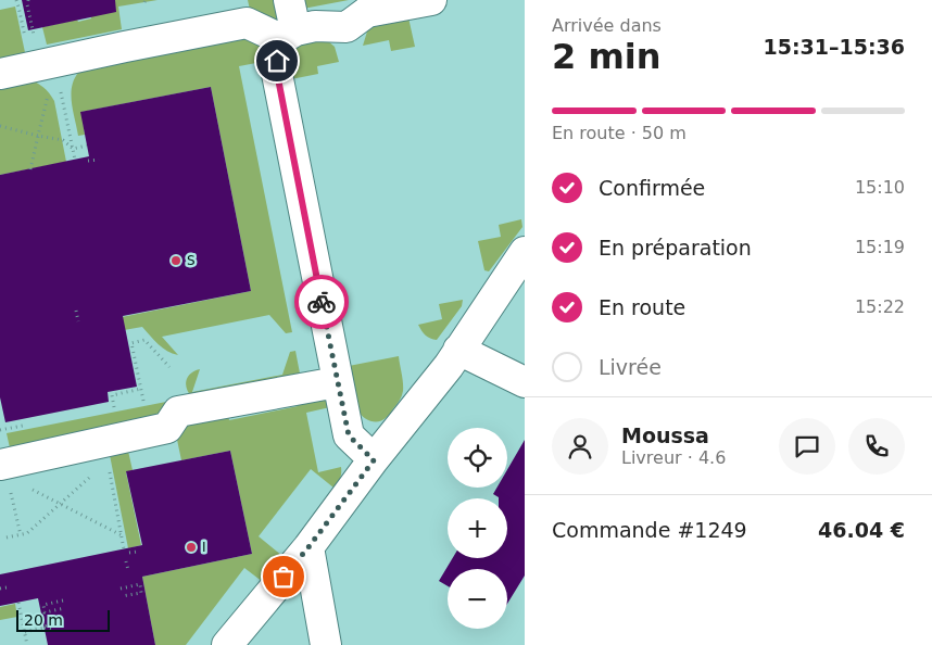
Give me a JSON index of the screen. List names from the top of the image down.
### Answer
{
  "places": ["S", "I"],
  "scale_bar": "20 m",
  "page": {
    "heading": ["2 min", "Arrivée dans", "15:31–15:36"],
    "panel": [
      "Moussa",
      "Livreur · 4.6",
      "Commande #1249",
      "46.04 €"
    ],
    "bar": "En route · 50 m",
    "list": [
      ["Confirmée", "15:10"],
      ["En préparation", "15:19"],
      ["En route", "15:22"],
      "Livrée"
    ],
    "map_buttons": ["+", "−"],
    "scale": "20 m"
  }
}
